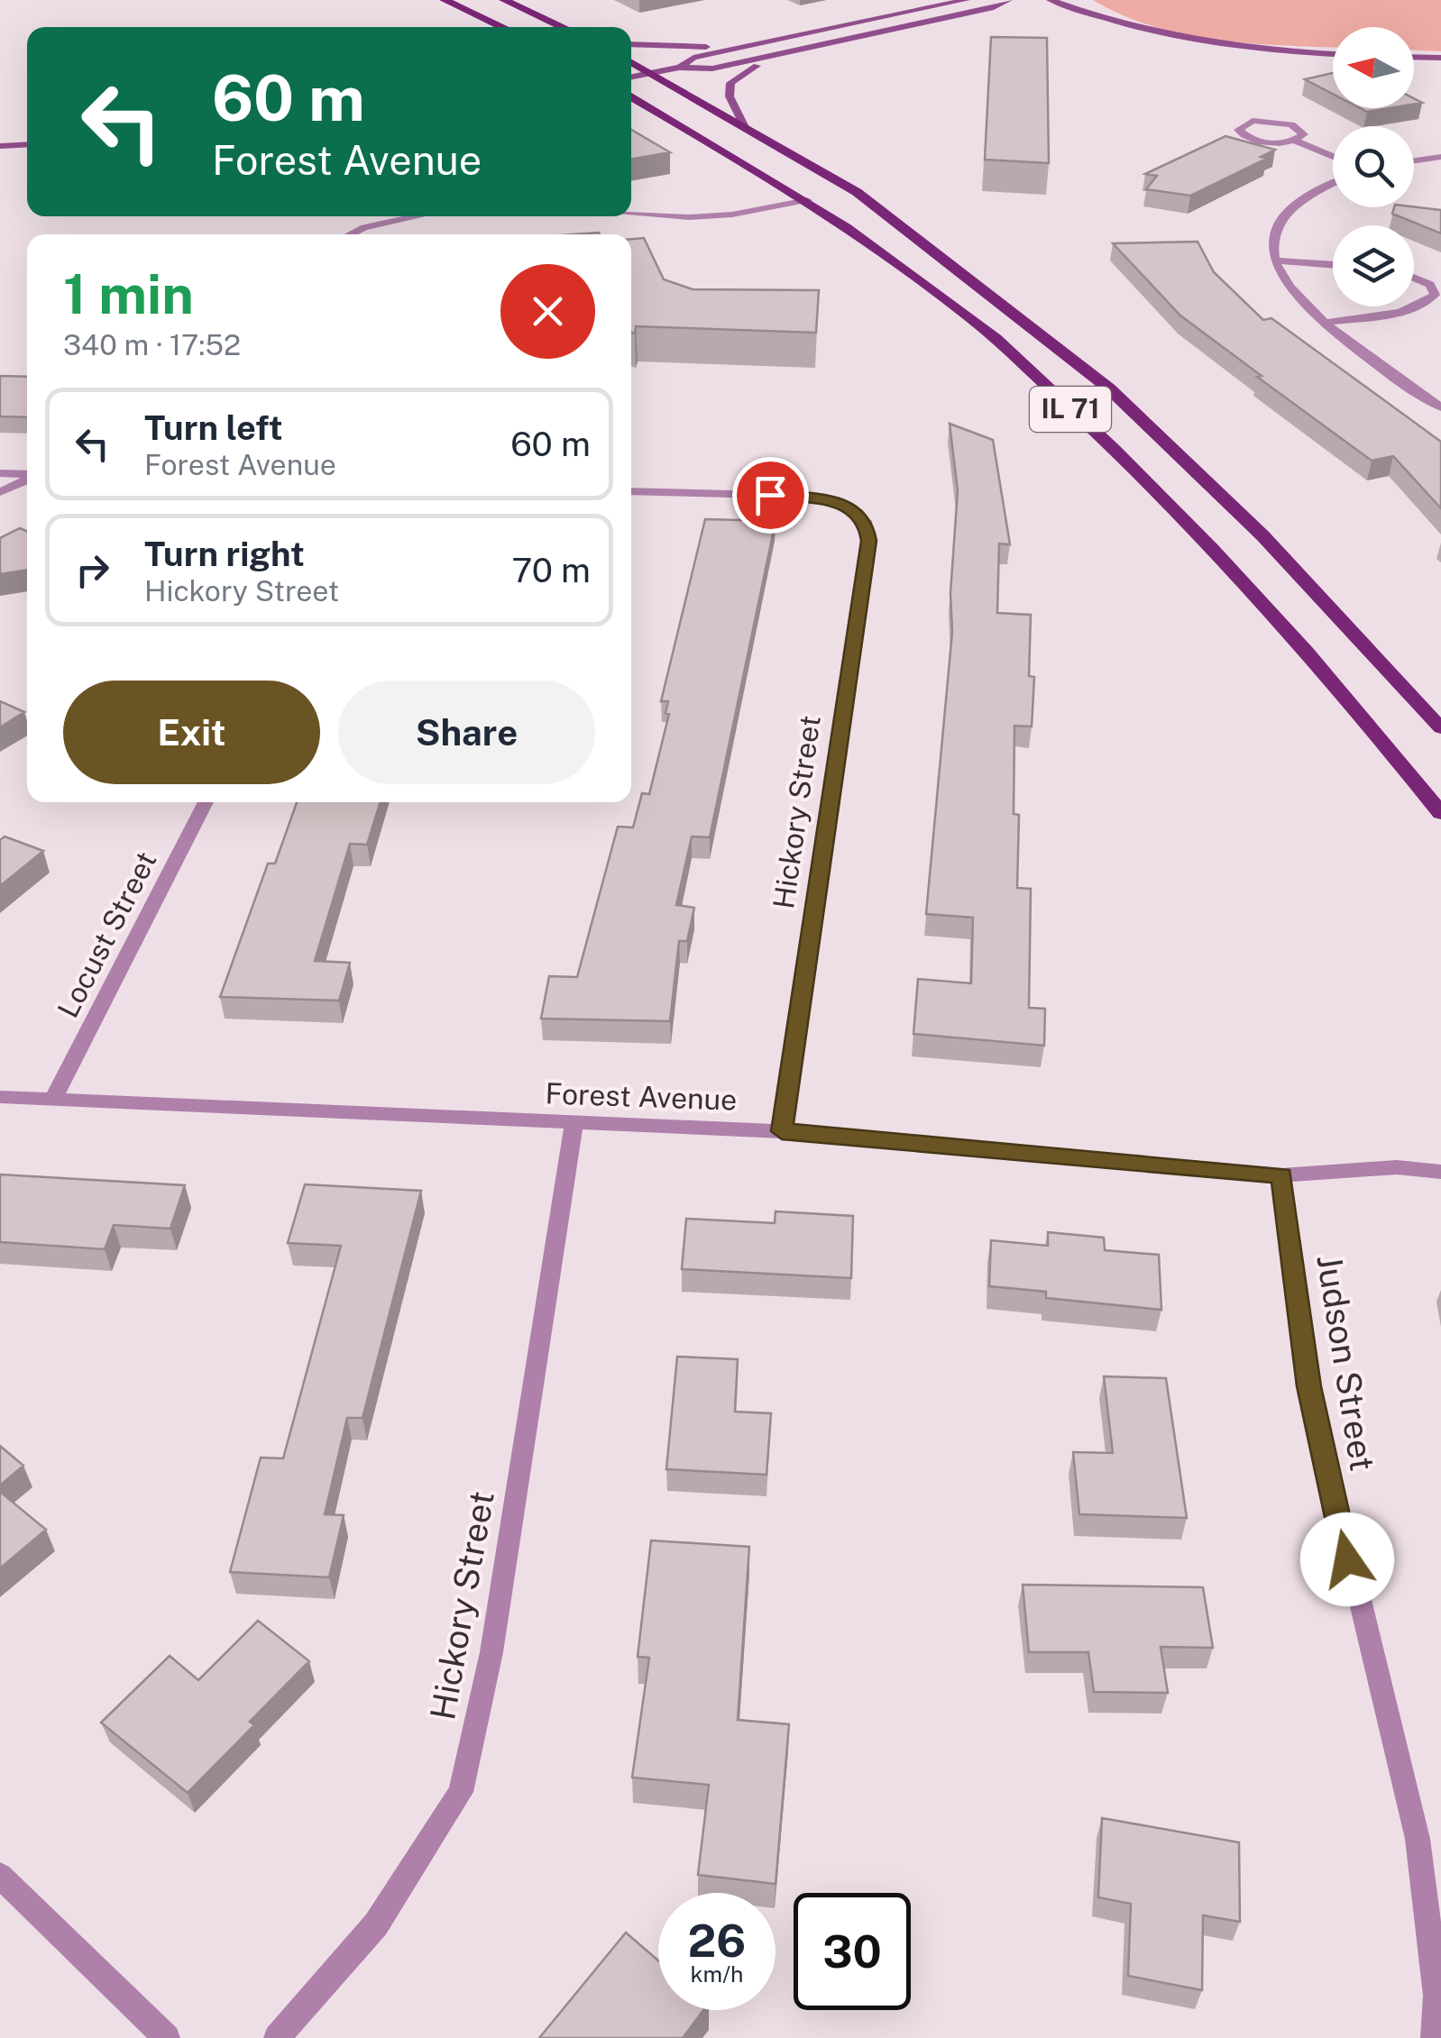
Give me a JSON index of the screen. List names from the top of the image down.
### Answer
{
  "streets": {
    "main road": ["IL 71"],
    "street": [
      "Hickory Street",
      "Locust Street",
      "Forest Avenue",
      "Judson Street"
    ]
  },
  "crossings": [
    ["Hickory Street", "Forest Avenue"],
    ["Locust Street", "Forest Avenue"],
    ["Forest Avenue", "Judson Street"]
  ],
  "north": "left",
  "page": {
    "turn": ["60 m", "Forest Avenue"],
    "heading": ["1 min", "340 m · 17:52"],
    "list": [
      {
        "name": "Turn left",
        "note": "Forest Avenue",
        "value": "60 m"
      },
      {
        "name": "Turn right",
        "note": "Hickory Street",
        "value": "70 m"
      }
    ],
    "buttons": ["Exit", "Share"],
    "speed": "26 km/h",
    "limit": "30"
  }
}
